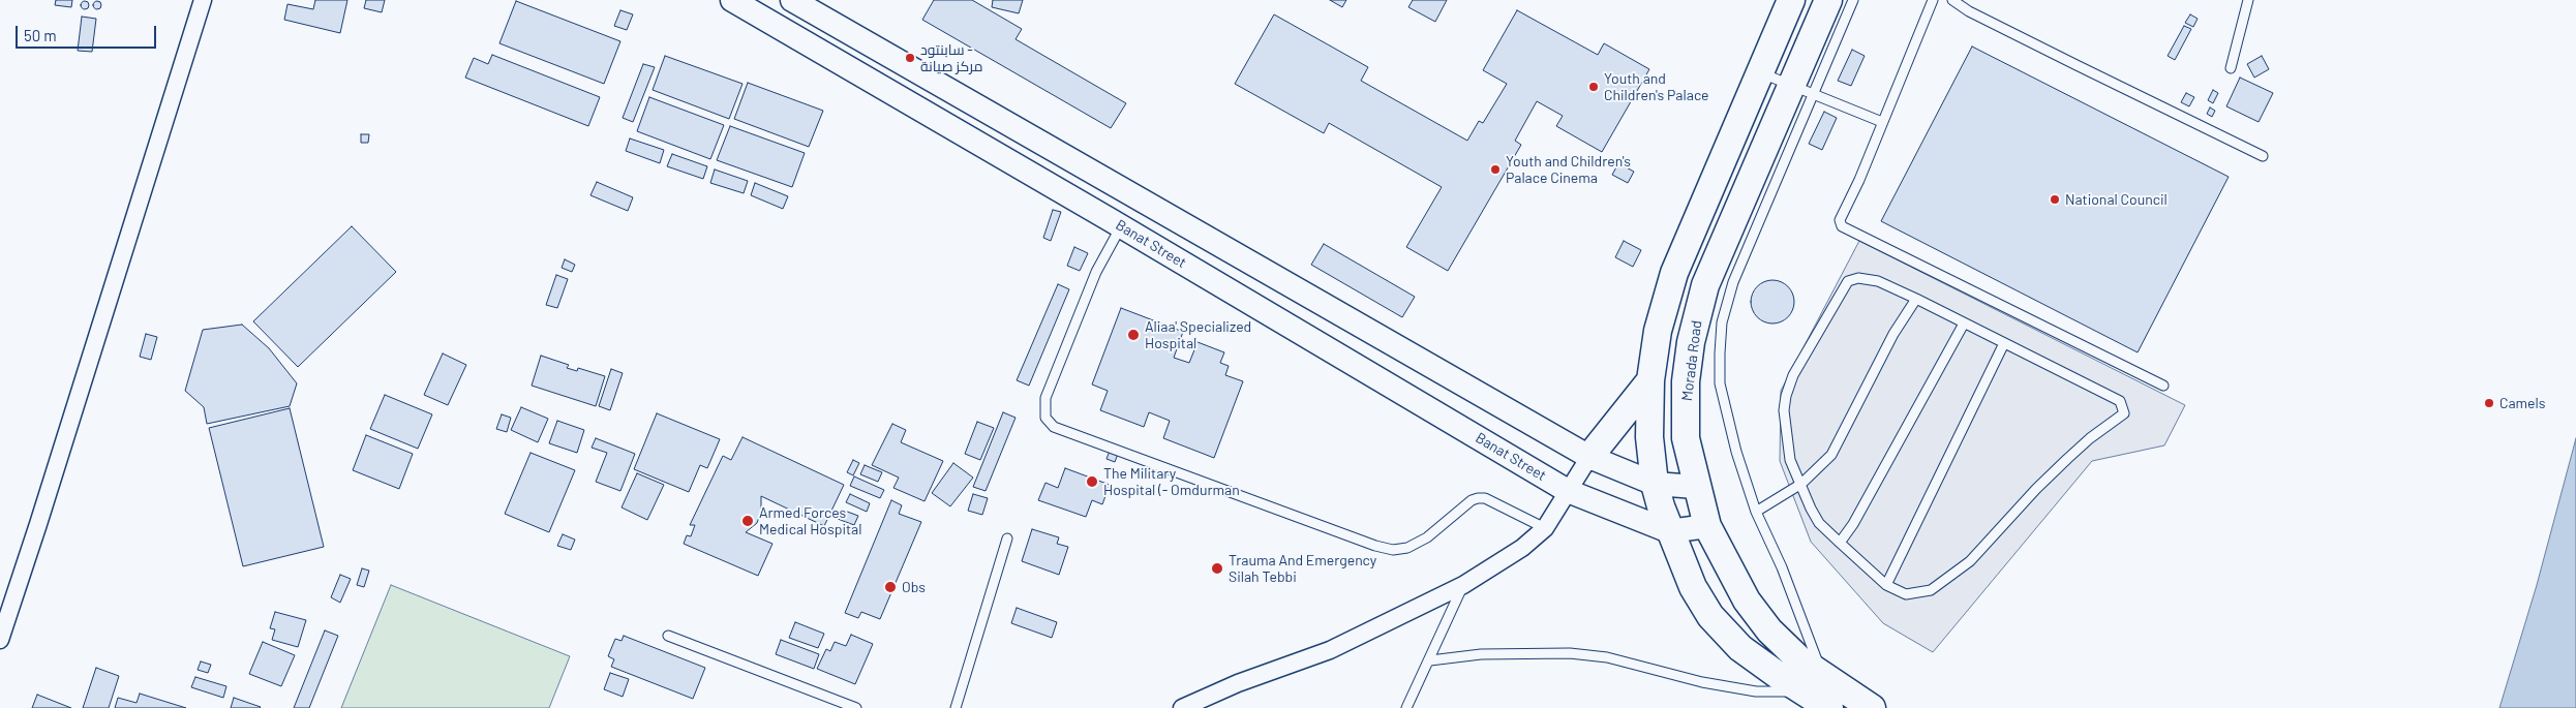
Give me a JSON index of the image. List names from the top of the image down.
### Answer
{
  "streets": {
    "main road": ["Banat Street", "Morada Road"]
  },
  "crossings": [
    ["Banat Street", "Morada Road"]
  ],
  "places": [
    "سابنتود - مركز صيانة",
    "Youth and Children's Palace",
    "Youth and Children's Palace Cinema",
    "National Council",
    "Aliaa' Specialized Hospital",
    "Camels",
    "The Military Hospital (- Omdurman",
    "Armed Forces Medical Hospital",
    "Trauma And Emergency Silah Tebbi",
    "Obs"
  ],
  "scale_bar": "50 m"
}
